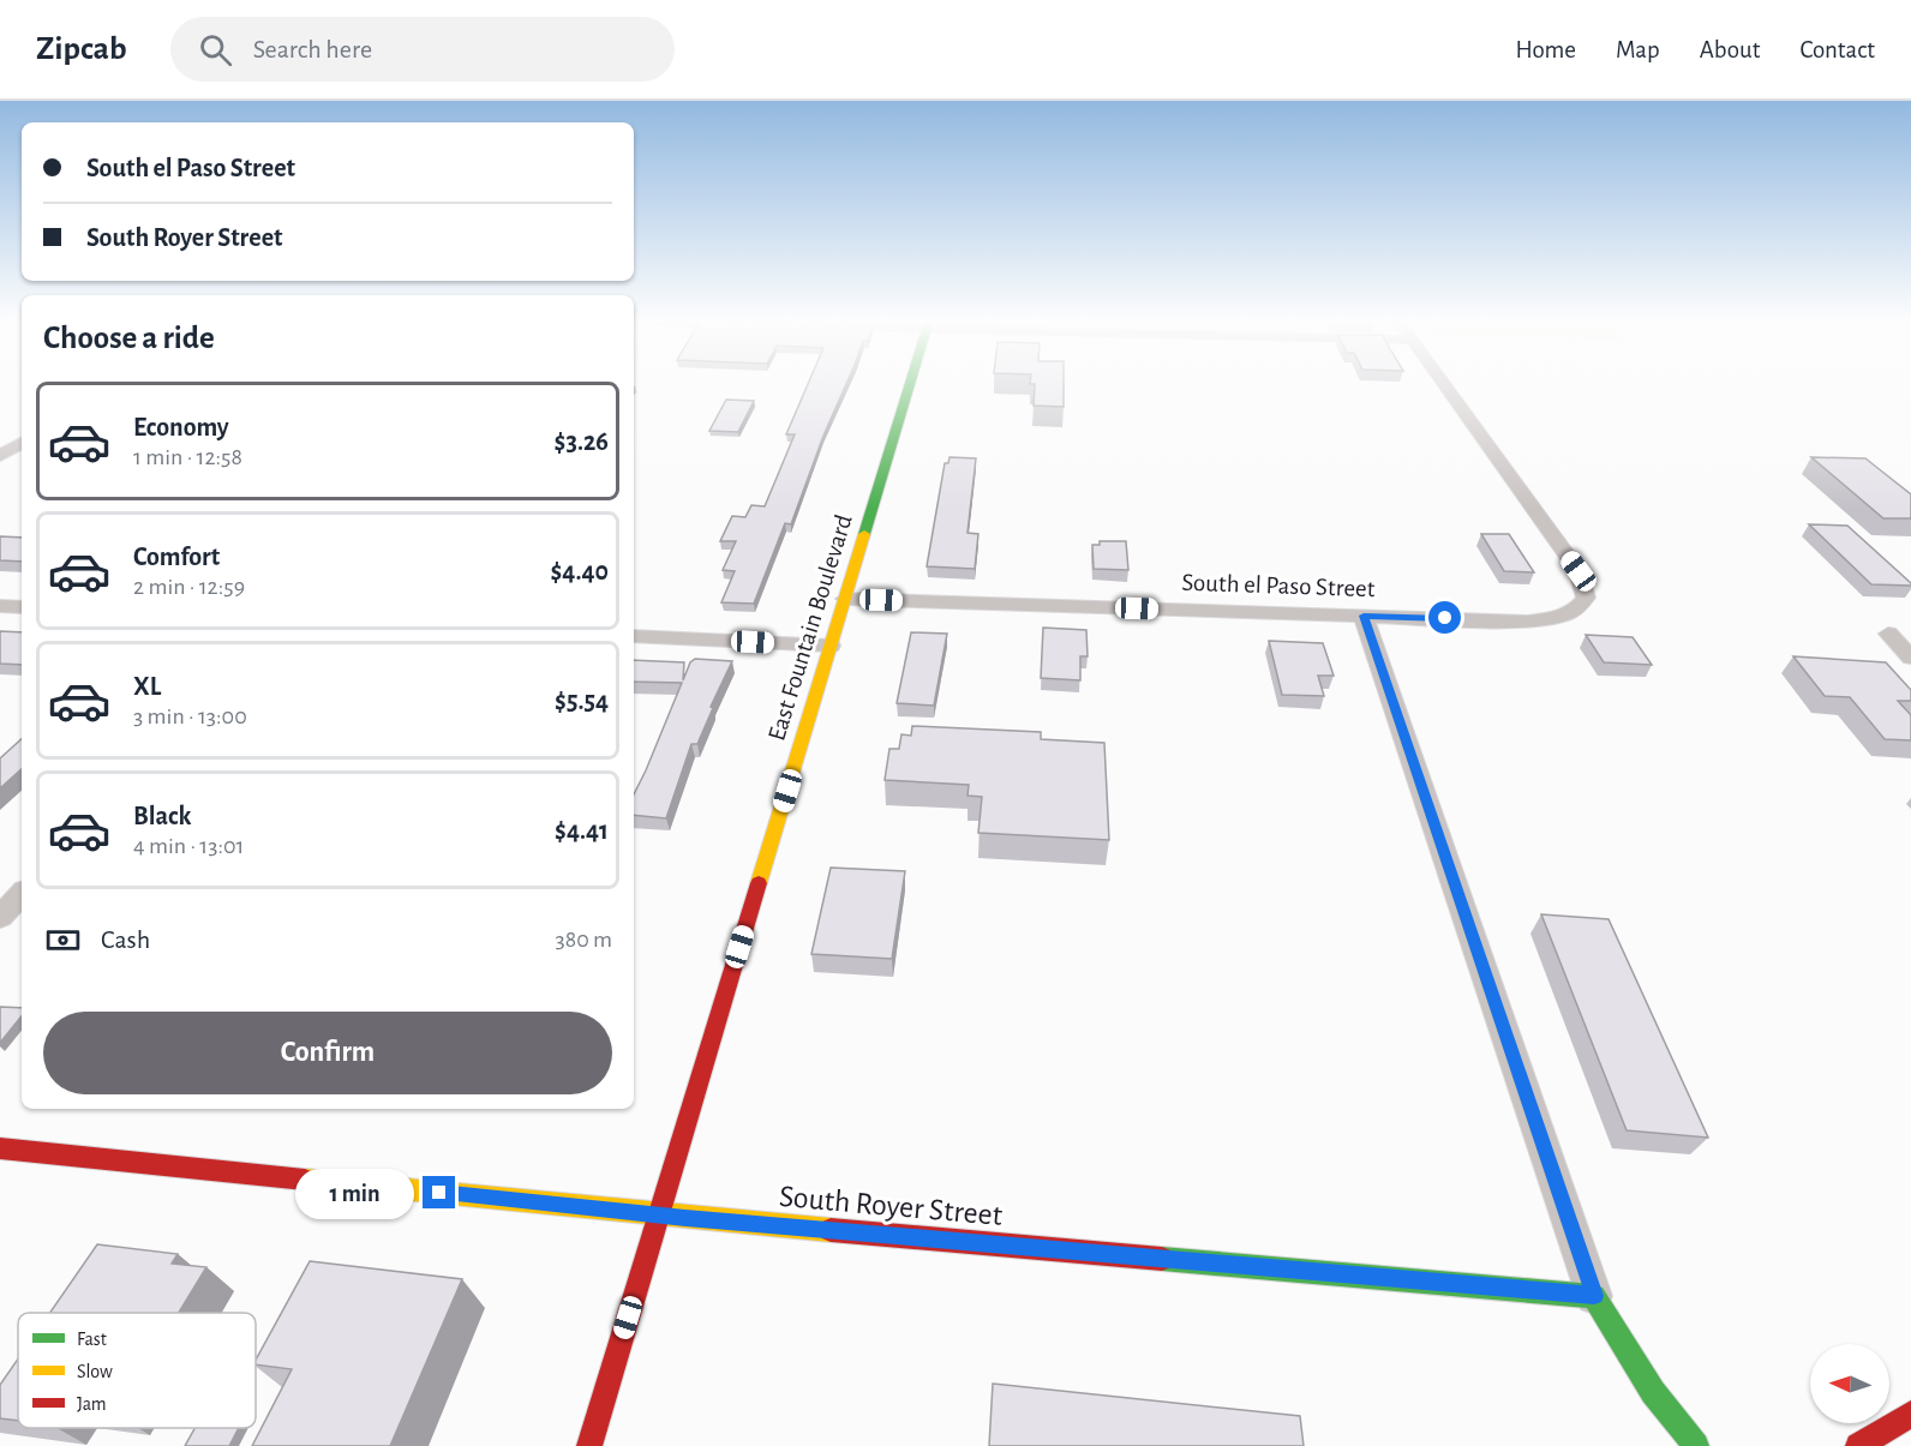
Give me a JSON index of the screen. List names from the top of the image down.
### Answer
{
  "streets": {
    "main road": ["East Fountain Boulevard", "South Royer Street"],
    "street": ["South el Paso Street"]
  },
  "crossings": [
    ["South el Paso Street", "East Fountain Boulevard"],
    ["East Fountain Boulevard", "South Royer Street"]
  ],
  "legend": ["Fast", "Slow", "Jam"],
  "north": "left",
  "page": {
    "header": "Zipcab",
    "search": "Search here",
    "nav": [
      "Home",
      "Map",
      "About",
      "Contact"
    ],
    "banner": ["South el Paso Street", "South Royer Street"],
    "heading": "Choose a ride",
    "list": [
      {
        "name": "Economy",
        "note": "1 min · 12:58",
        "value": "$3.26"
      },
      {
        "name": "Comfort",
        "note": "2 min · 12:59",
        "value": "$4.40"
      },
      {
        "name": "XL",
        "note": "3 min · 13:00",
        "value": "$5.54"
      },
      {
        "name": "Black",
        "note": "4 min · 13:01",
        "value": "$4.41"
      }
    ],
    "pay": ["Cash", "380 m"],
    "buttons": "Confirm",
    "bubble": "1 min"
  }
}
